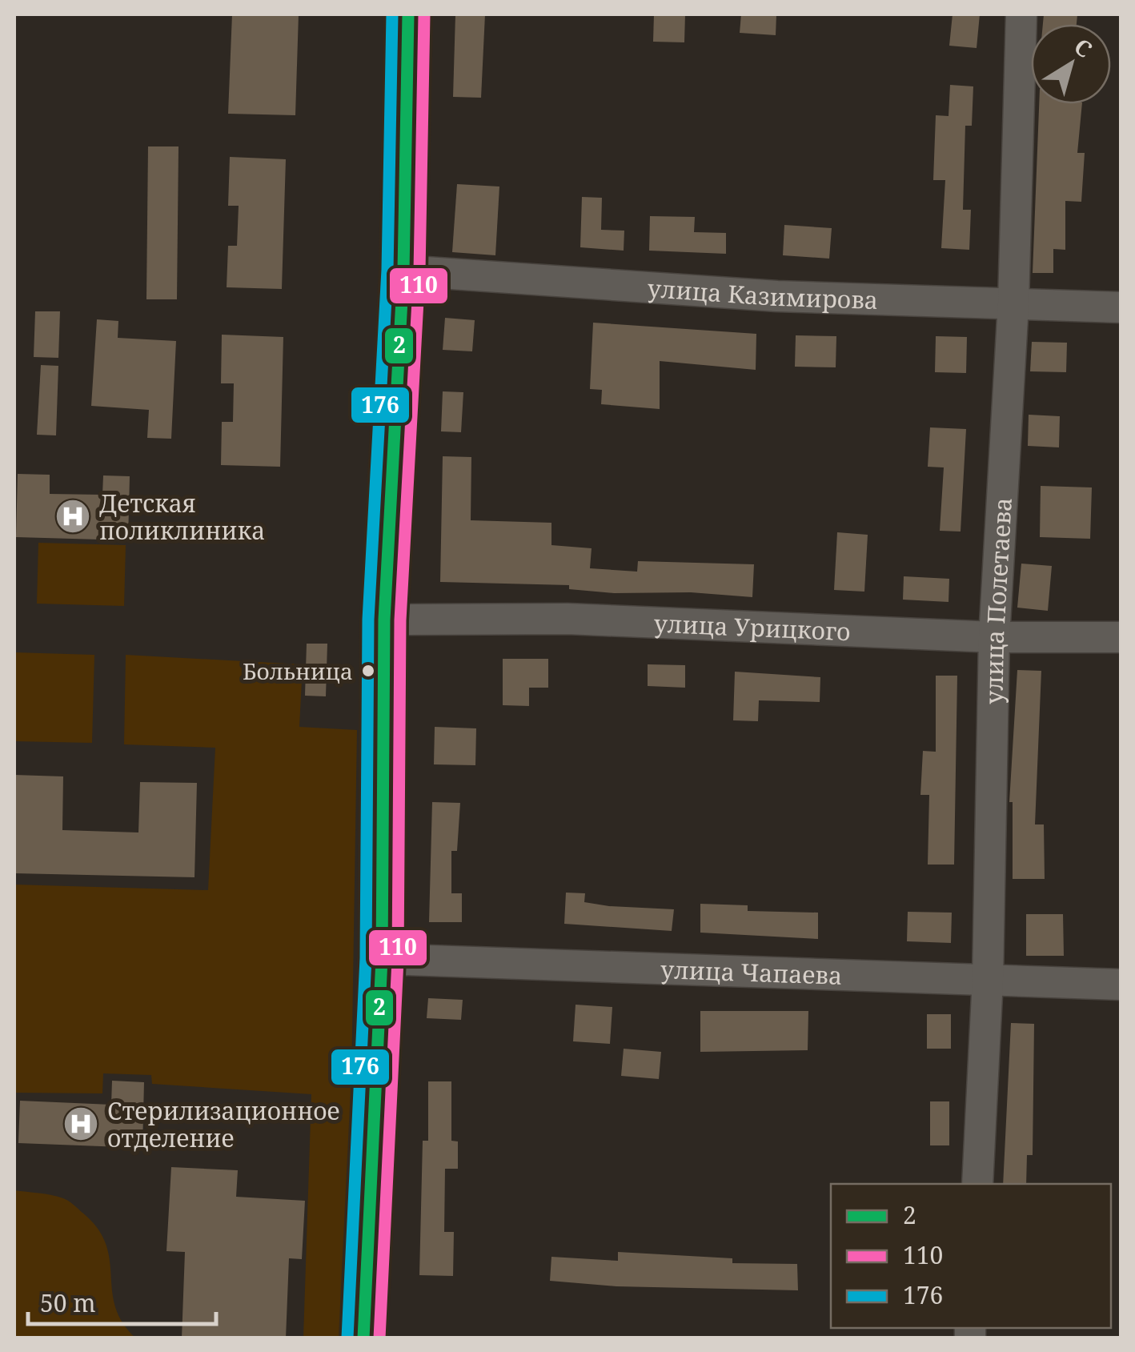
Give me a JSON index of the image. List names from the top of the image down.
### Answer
{
  "streets": {
    "street": [
      "улица Казимирова",
      "улица Полетаева",
      "улица Урицкого",
      "улица Чапаева"
    ]
  },
  "crossings": [
    ["улица Казимирова", "улица Полетаева"],
    ["улица Полетаева", "улица Урицкого"],
    ["улица Полетаева", "улица Чапаева"]
  ],
  "places": {
    "hospital": ["Детская поликлиника", "Стерилизационное отделение"],
    "other": ["Больница"]
  },
  "lines": ["transit line 2", "transit line 110", "transit line 176"],
  "legend": ["2", "110", "176"],
  "scale_bar": "50 m",
  "north": "top right"
}
